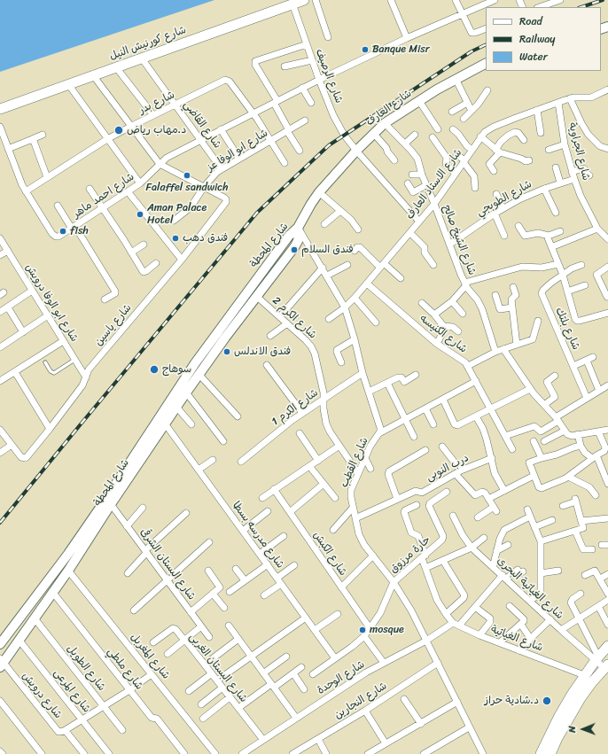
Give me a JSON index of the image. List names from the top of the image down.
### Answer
{
  "streets": {
    "main road": ["شارع كورنيش النيل"],
    "street": [
      "شارع الرصيف",
      "شارع بدر",
      "شارع العارف",
      "شارع القاضي",
      "شارع ابو الوفا عز",
      "شارع الجراوية",
      "شارع الاستاذ العارف",
      "شارع احمد ماهر",
      "شارع الطوبجي",
      "شارع الشيخ صالح",
      "شارع المحطة",
      "شارع ابو الوفا درويش",
      "شارع الكرم 2",
      "شارع ياسين",
      "شارع بلتك",
      "شارع الكنيسه",
      "شارع الكرم 1",
      "شارع القطب",
      "درب النوبى",
      "شارع مدرسه بسطا",
      "شارع الكبش",
      "حارة مرزوق",
      "شارع البستان الشرقى",
      "شارع الغياتية البحرى",
      "شارع الغياتية",
      "شارع المغربل",
      "شارع الطويل",
      "شارع البستان الغربى",
      "شارع ملطي",
      "شارع الوحدة",
      "شارع المرعى",
      "شارع درويش",
      "شارع النجارين"
    ]
  },
  "crossings": [
    ["شارع كورنيش النيل", "شارع الرصيف"],
    ["شارع كورنيش النيل", "شارع القاضي"],
    ["شارع الرصيف", "شارع العارف"],
    ["شارع الرصيف", "شارع الاستاذ العارف"],
    ["شارع الرصيف", "شارع احمد ماهر"],
    ["شارع بدر", "شارع القاضي"],
    ["شارع بدر", "شارع احمد ماهر"],
    ["شارع العارف", "شارع الشيخ صالح"],
    ["شارع العارف", "شارع المحطة"],
    ["شارع العارف", "شارع القطب"],
    ["شارع القاضي", "شارع ابو الوفا عز"],
    ["شارع القاضي", "شارع احمد ماهر"],
    ["شارع ابو الوفا عز", "شارع ياسين"],
    ["شارع الجراوية", "شارع الاستاذ العارف"],
    ["شارع الجراوية", "شارع الطوبجي"],
    ["شارع الاستاذ العارف", "شارع الشيخ صالح"],
    ["شارع الاستاذ العارف", "شارع الكنيسه"],
    ["شارع الاستاذ العارف", "شارع القطب"],
    ["شارع الطوبجي", "شارع الشيخ صالح"],
    ["شارع المحطة", "شارع الكرم 2"],
    ["شارع المحطة", "شارع القطب"],
    ["شارع المحطة", "شارع مدرسه بسطا"],
    ["شارع المحطة", "شارع البستان الشرقى"],
    ["شارع المحطة", "شارع المغربل"],
    ["شارع المحطة", "شارع الطويل"],
    ["شارع المحطة", "شارع ملطي"],
    ["شارع المحطة", "شارع المرعى"],
    ["شارع المحطة", "شارع درويش"],
    ["شارع ابو الوفا درويش", "شارع ياسين"],
    ["شارع الكرم 2", "شارع الكرم 1"],
    ["شارع الكرم 2", "شارع القطب"],
    ["شارع الكرم 1", "شارع القطب"],
    ["شارع القطب", "درب النوبى"],
    ["شارع القطب", "حارة مرزوق"],
    ["شارع القطب", "شارع الوحدة"],
    ["شارع القطب", "شارع النجارين"],
    ["حارة مرزوق", "شارع الغياتية"],
    ["شارع الغياتية البحرى", "شارع الوحدة"],
    ["شارع الغياتية", "شارع الوحدة"],
    ["شارع البستان الغربى", "شارع الوحدة"]
  ],
  "places": [
    "Banque Misr",
    "د.مهاب رياض",
    "Falaffel sandwich",
    "Aman Palace Hotel",
    "fish",
    "فندق دهب",
    "فندق السلام",
    "فندق الاندلس",
    "سوهاج",
    "mosque",
    "د.شادية حراز"
  ],
  "legend": ["Road", "Railway", "Water"],
  "north": "left"
}
